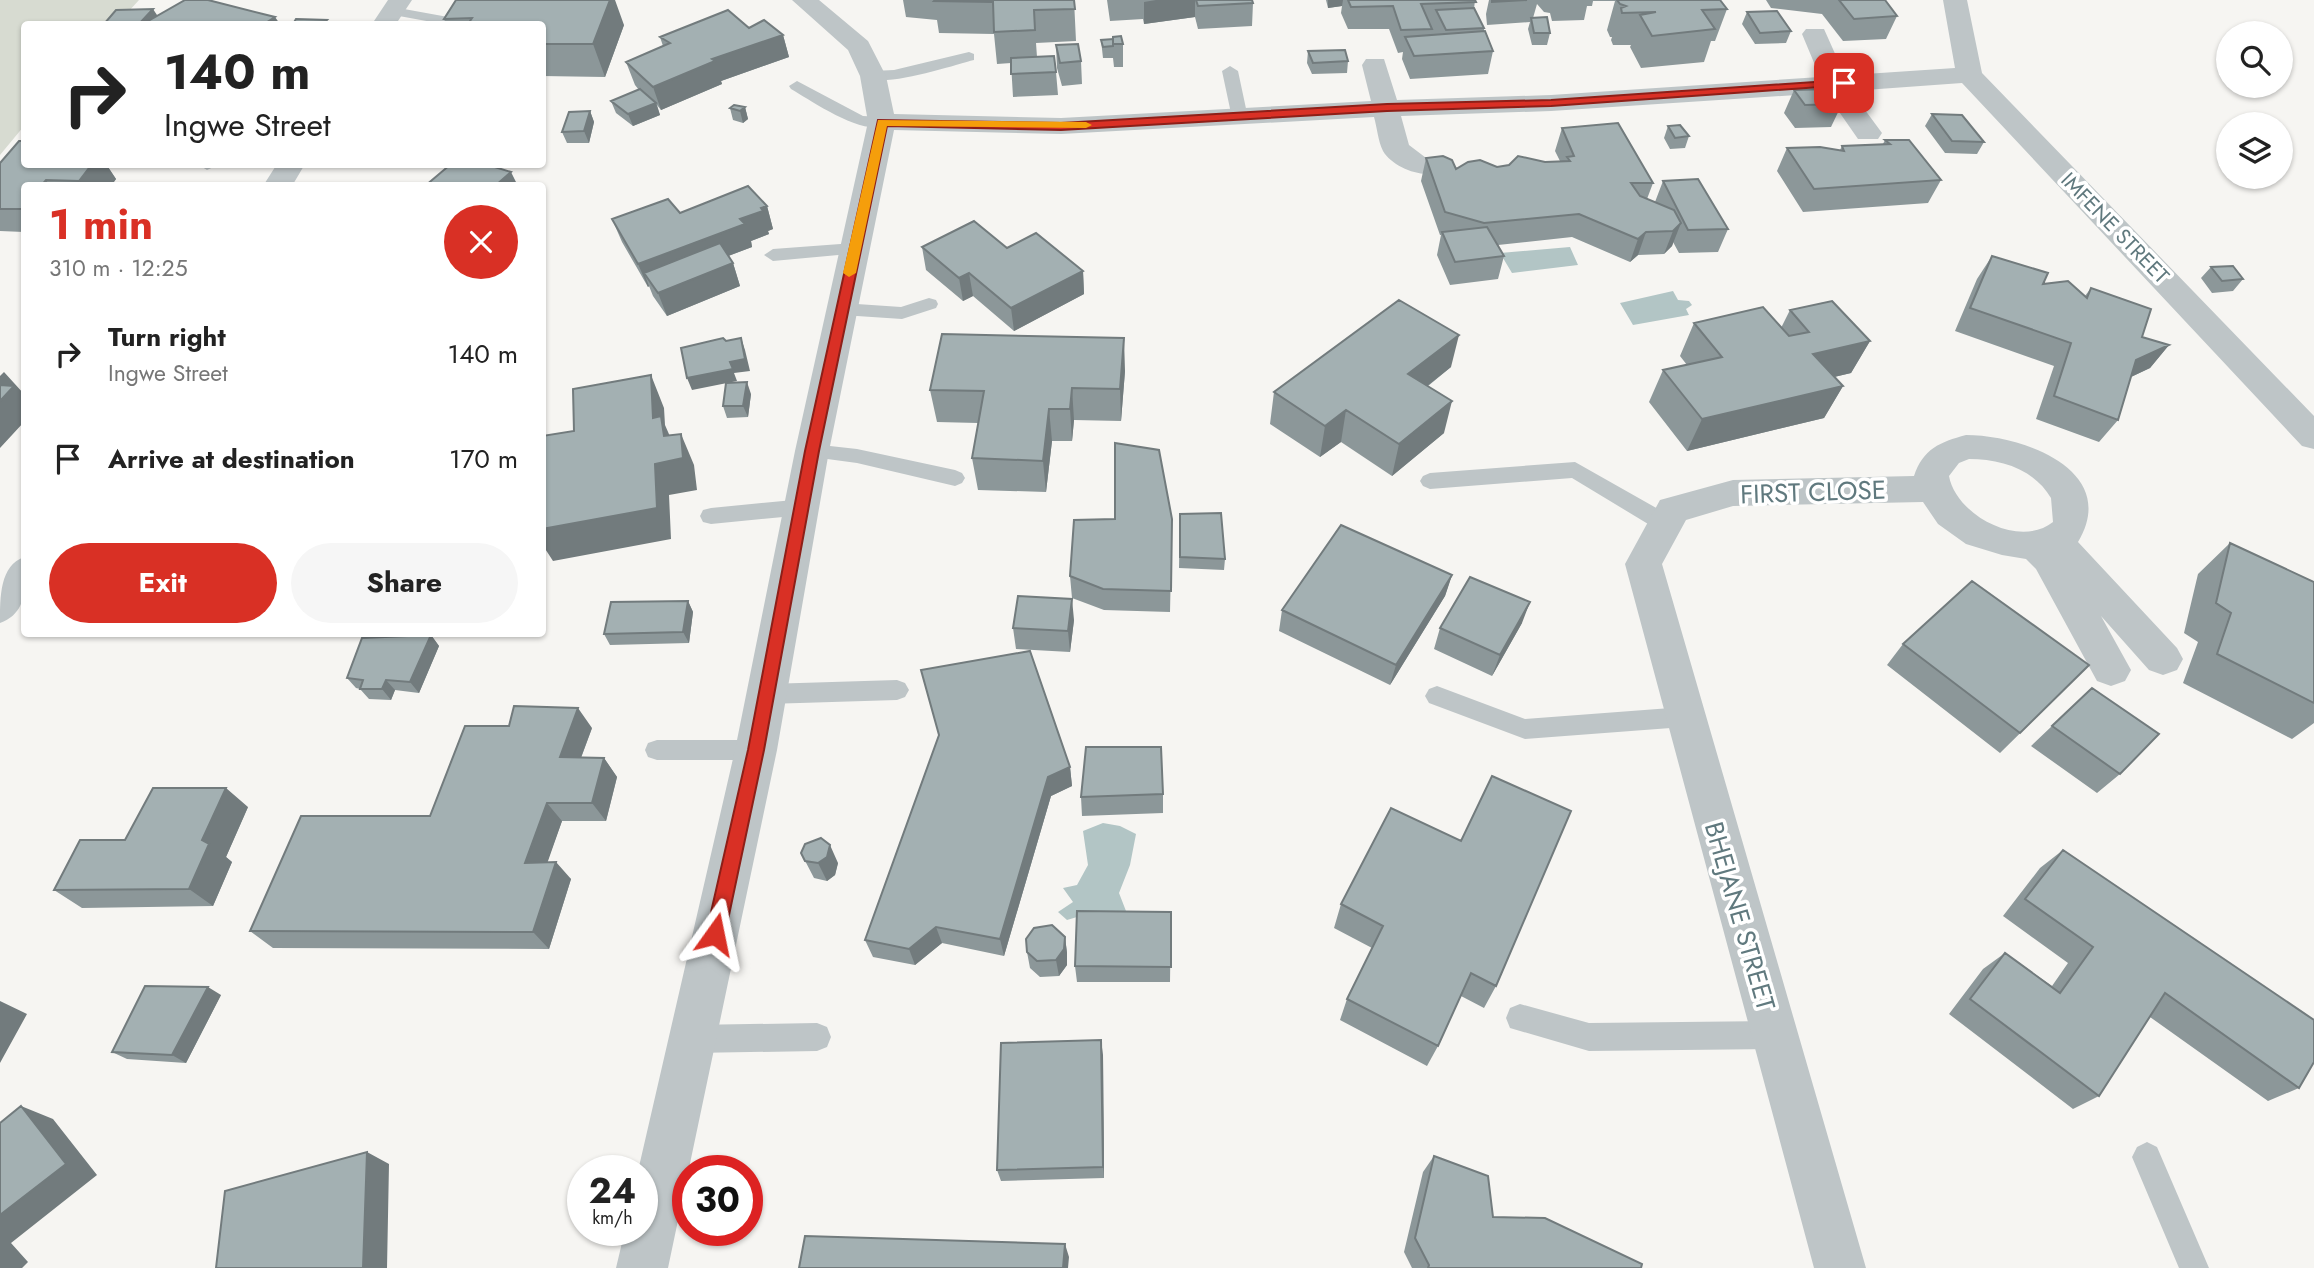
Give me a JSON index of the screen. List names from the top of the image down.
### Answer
{
  "streets": {
    "street": ["IMFENE STREET", "FIRST CLOSE", "BHEJANE STREET"]
  },
  "crossings": [
    ["FIRST CLOSE", "BHEJANE STREET"]
  ],
  "page": {
    "turn": ["140 m", "Ingwe Street"],
    "heading": ["1 min", "310 m · 12:25"],
    "list": [
      {
        "name": "Turn right",
        "note": "Ingwe Street",
        "value": "140 m"
      },
      {
        "name": "Arrive at destination",
        "value": "170 m"
      }
    ],
    "buttons": ["Exit", "Share"],
    "speed": "24 km/h",
    "limit": "30"
  }
}
